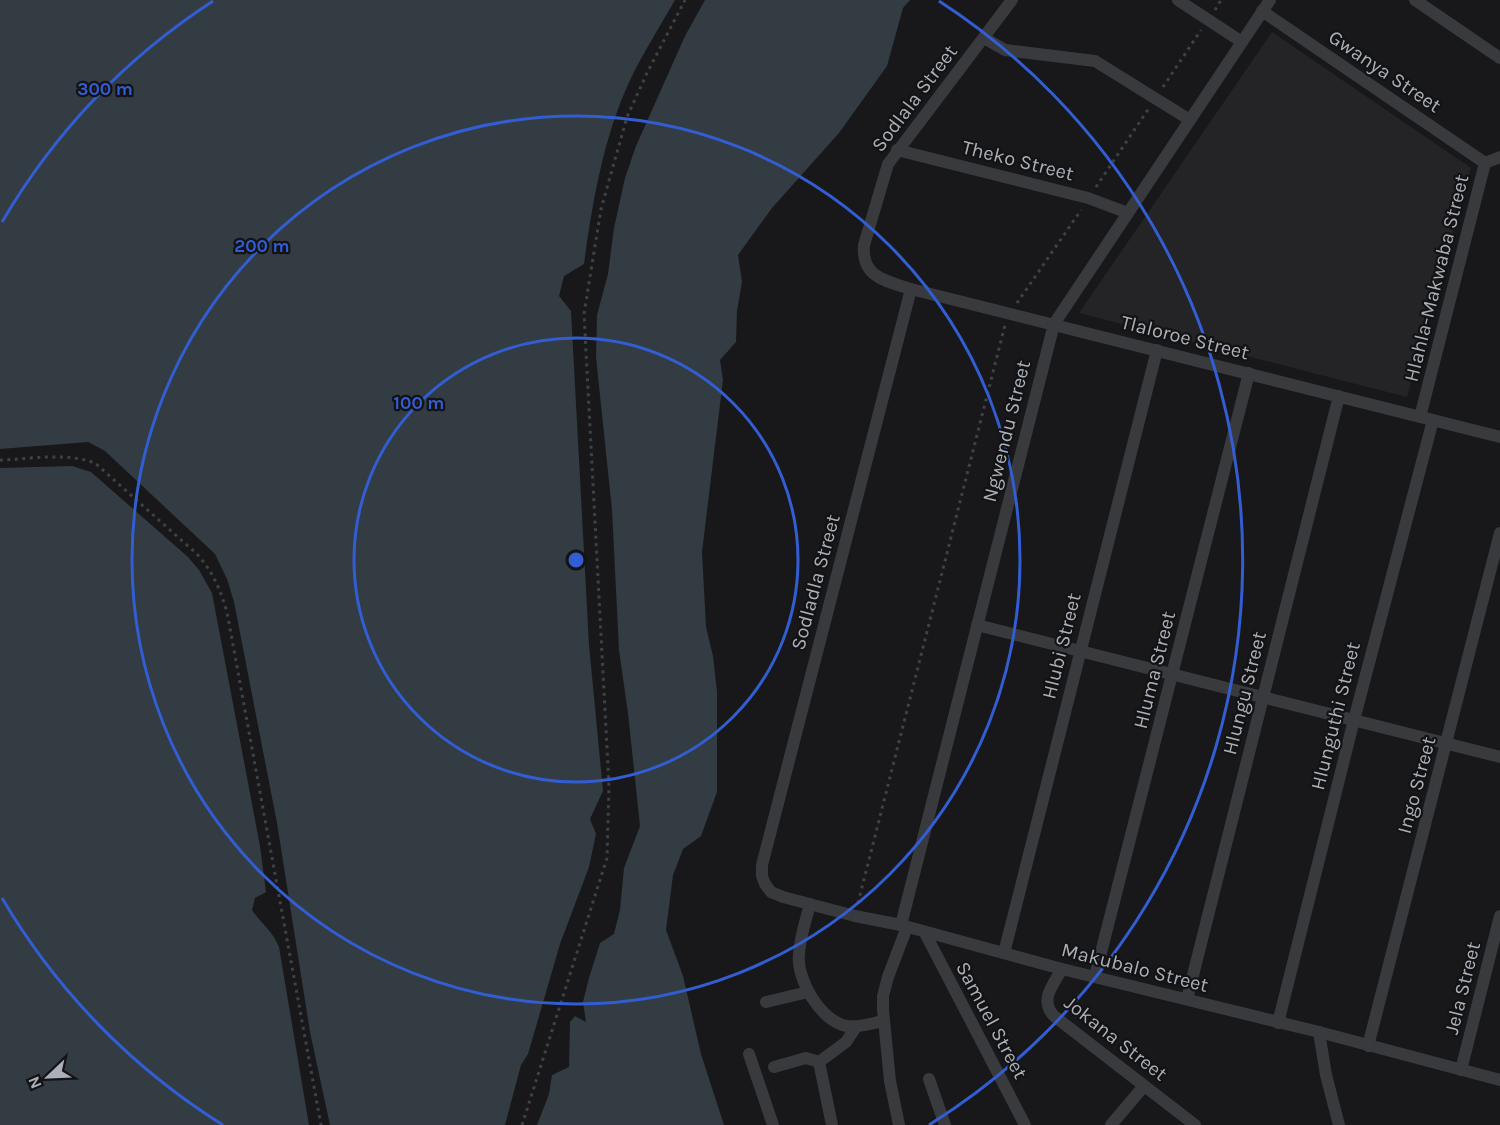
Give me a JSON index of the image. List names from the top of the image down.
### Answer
{
  "streets": {
    "street": [
      "Gwanya Street",
      "Sodlala Street",
      "Theko Street",
      "Hlahla-Makwaba Street",
      "Tlaloroe Street",
      "Ngwendu Street",
      "Sodladla Street",
      "Hlubi Street",
      "Hluma Street",
      "Hlungu Street",
      "Hlunguthi Street",
      "Ingo Street",
      "Makubalo Street",
      "Jela Street",
      "Samuel Street",
      "Jokana Street"
    ]
  },
  "crossings": [
    ["Gwanya Street", "Hlahla-Makwaba Street"],
    ["Gwanya Street", "Ngwendu Street"],
    ["Sodlala Street", "Theko Street"],
    ["Sodlala Street", "Tlaloroe Street"],
    ["Theko Street", "Ngwendu Street"],
    ["Hlahla-Makwaba Street", "Tlaloroe Street"],
    ["Tlaloroe Street", "Ngwendu Street"],
    ["Tlaloroe Street", "Sodladla Street"],
    ["Tlaloroe Street", "Hlubi Street"],
    ["Tlaloroe Street", "Hluma Street"],
    ["Tlaloroe Street", "Hlungu Street"],
    ["Tlaloroe Street", "Hlunguthi Street"],
    ["Ngwendu Street", "Makubalo Street"],
    ["Sodladla Street", "Makubalo Street"],
    ["Hlubi Street", "Makubalo Street"],
    ["Hluma Street", "Makubalo Street"],
    ["Hlungu Street", "Makubalo Street"],
    ["Hlunguthi Street", "Makubalo Street"],
    ["Ingo Street", "Makubalo Street"],
    ["Makubalo Street", "Jela Street"],
    ["Makubalo Street", "Samuel Street"],
    ["Makubalo Street", "Jokana Street"]
  ],
  "north": "bottom left",
  "rings": ["300 m", "200 m", "100 m"]
}
